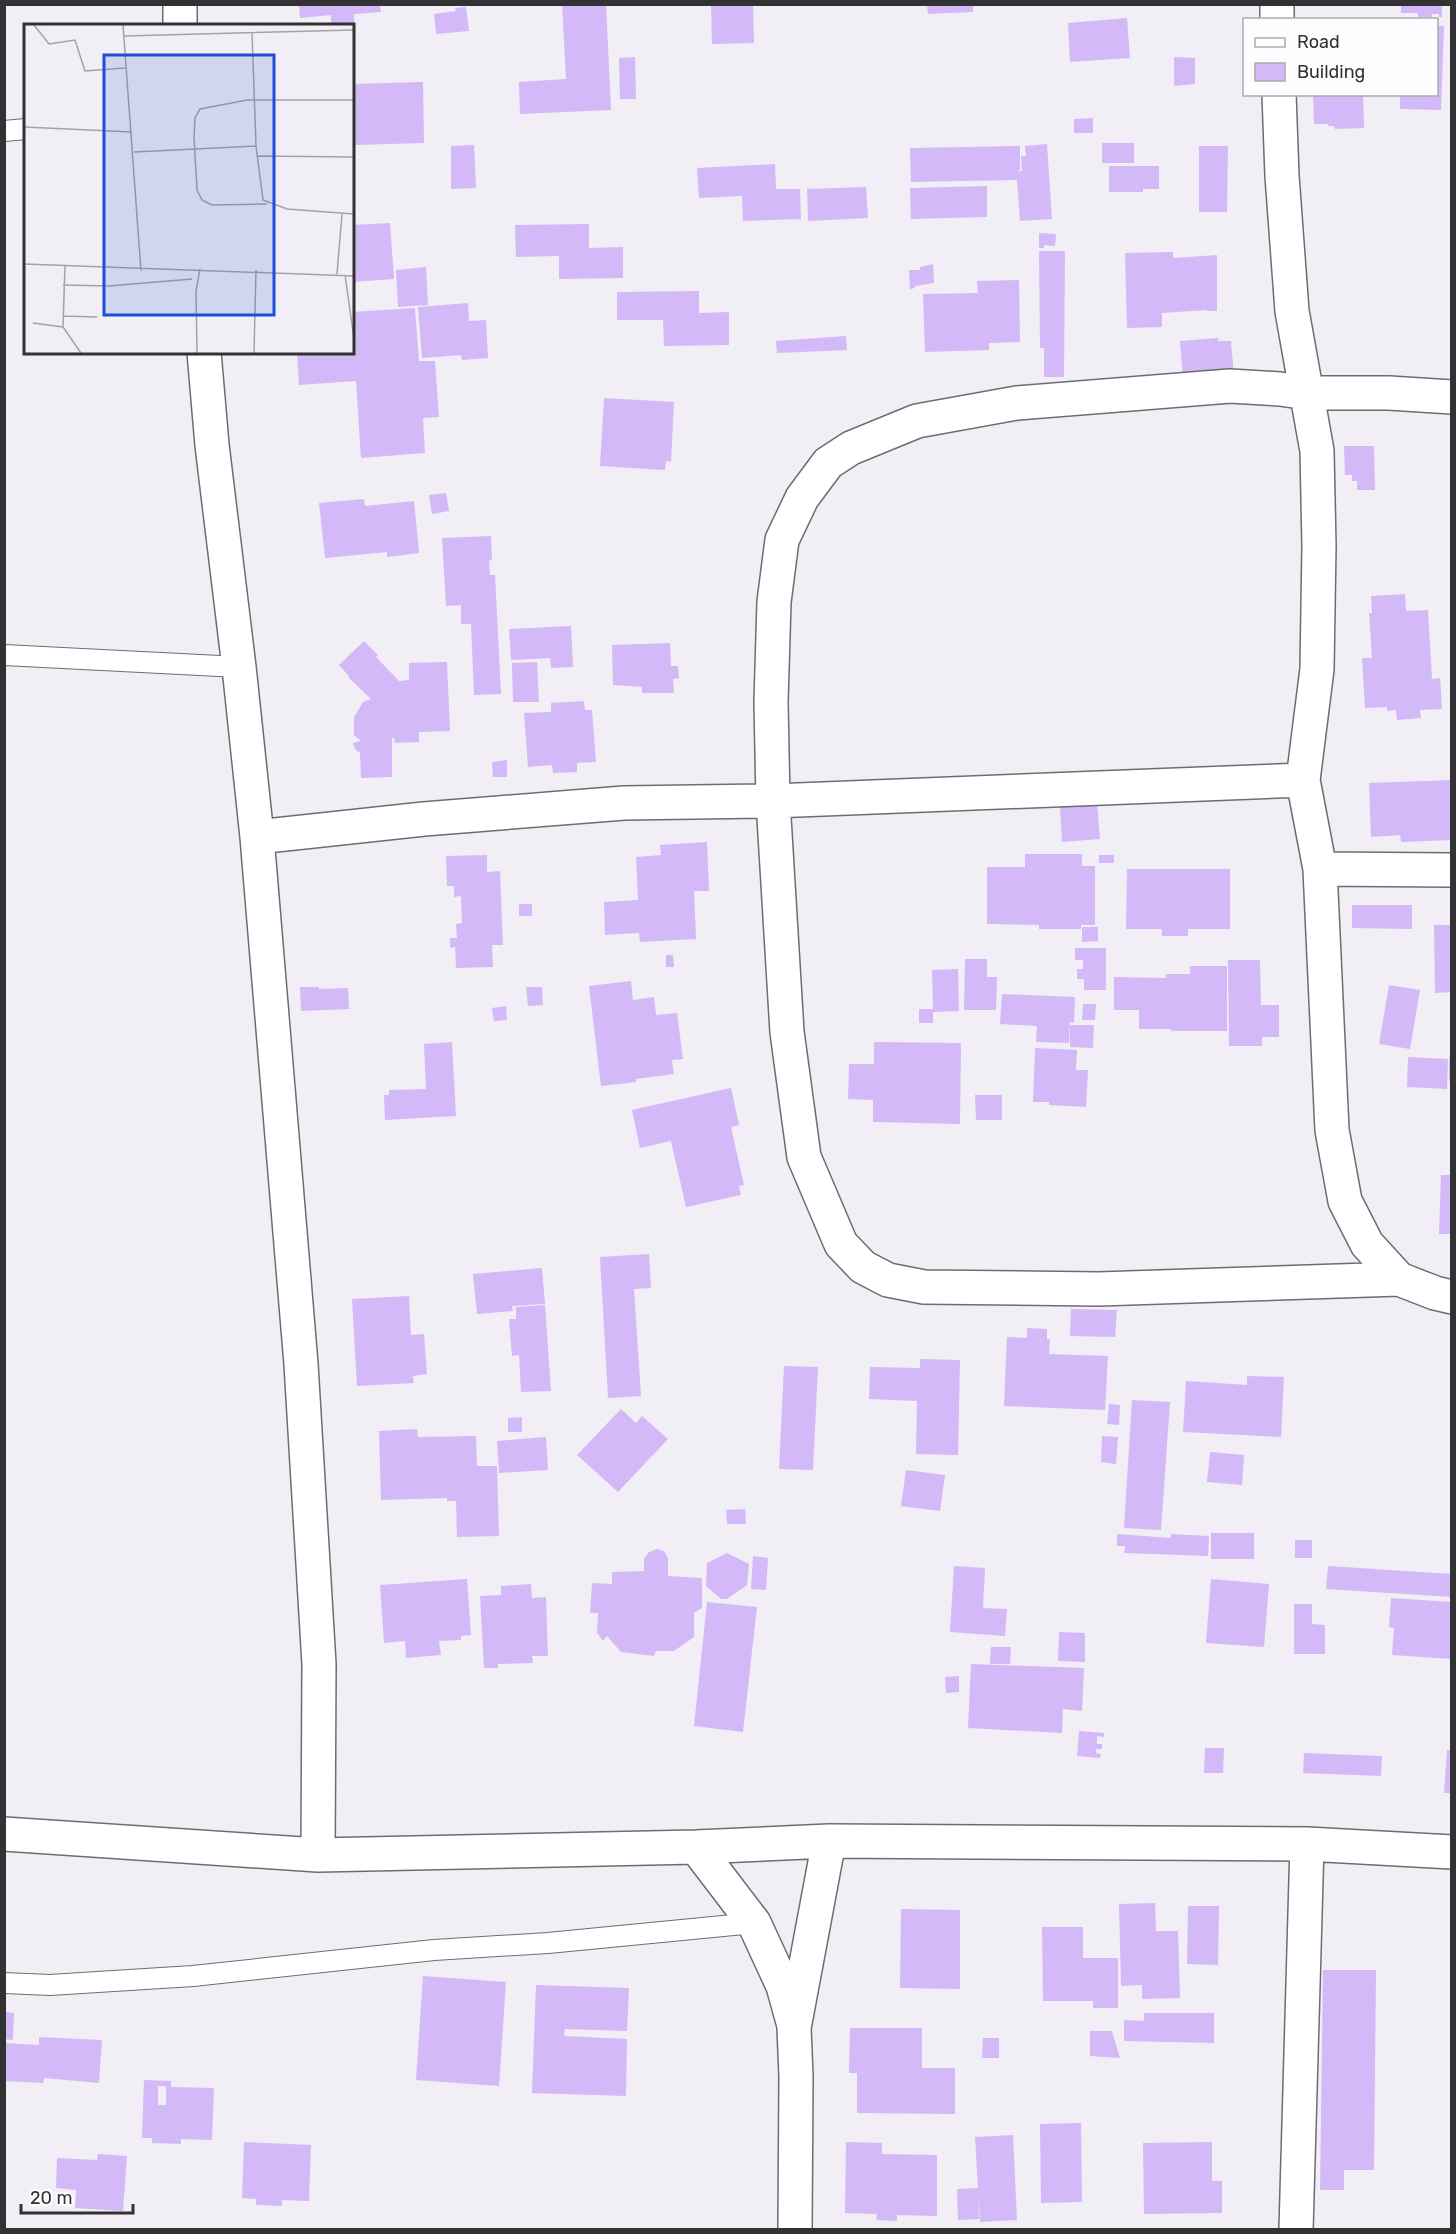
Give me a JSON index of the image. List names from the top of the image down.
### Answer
{
  "legend": ["Road", "Building"],
  "scale_bar": "20 m"
}
